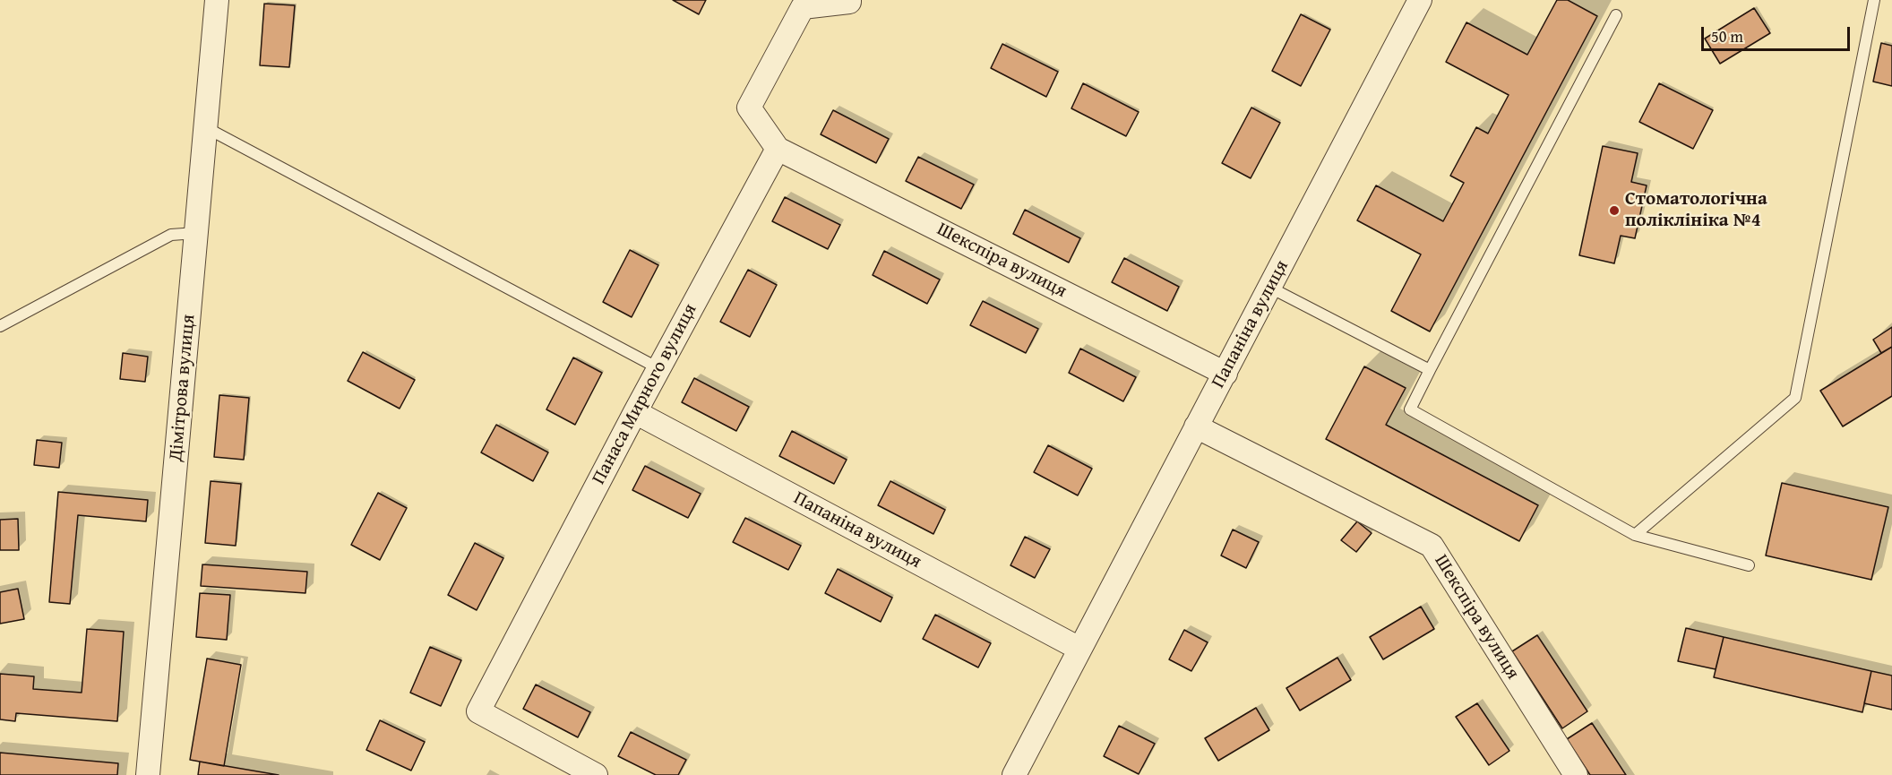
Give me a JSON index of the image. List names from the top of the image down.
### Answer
{
  "streets": {
    "street": [
      "Шекспіра вулиця",
      "Папаніна вулиця",
      "Дімітрова вулиця",
      "Панаса Мирного вулиця"
    ]
  },
  "crossings": [
    ["Шекспіра вулиця", "Папаніна вулиця"],
    ["Шекспіра вулиця", "Панаса Мирного вулиця"],
    ["Папаніна вулиця", "Панаса Мирного вулиця"]
  ],
  "places": ["Стоматологічна поліклініка №4"],
  "scale_bar": "50 m"
}
